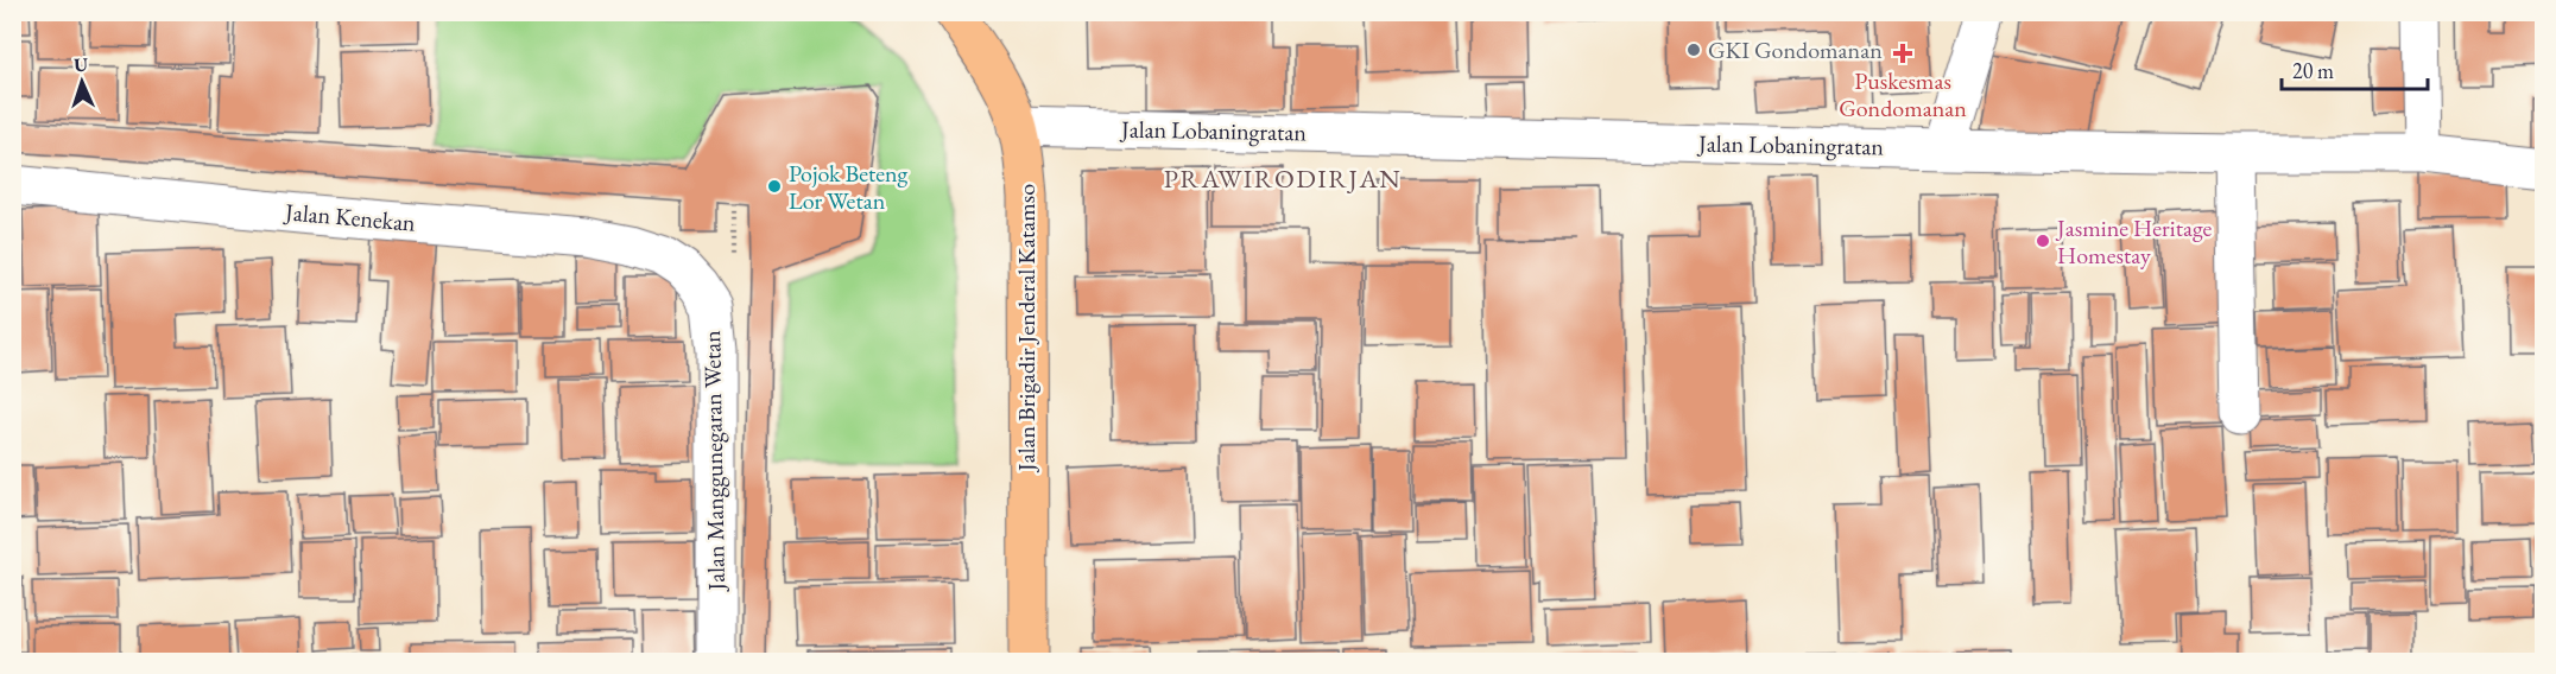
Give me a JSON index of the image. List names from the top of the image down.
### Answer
{
  "streets": {
    "main road": ["Jalan Brigadir Jenderal Katamso"],
    "street": ["Jalan Lobaningratan", "Jalan Kenekan", "Jalan Manggunegaran Wetan"]
  },
  "crossings": [
    ["Jalan Lobaningratan", "Jalan Brigadir Jenderal Katamso"],
    ["Jalan Kenekan", "Jalan Manggunegaran Wetan"]
  ],
  "districts": ["PRAWIRODIRJAN"],
  "places": {
    "other": ["GKI Gondomanan", "Pojok Beteng Lor Wetan", "Jasmine Heritage Homestay"],
    "health": ["Puskesmas Gondomanan"]
  },
  "scale_bar": "20 m",
  "north": "top"
}
